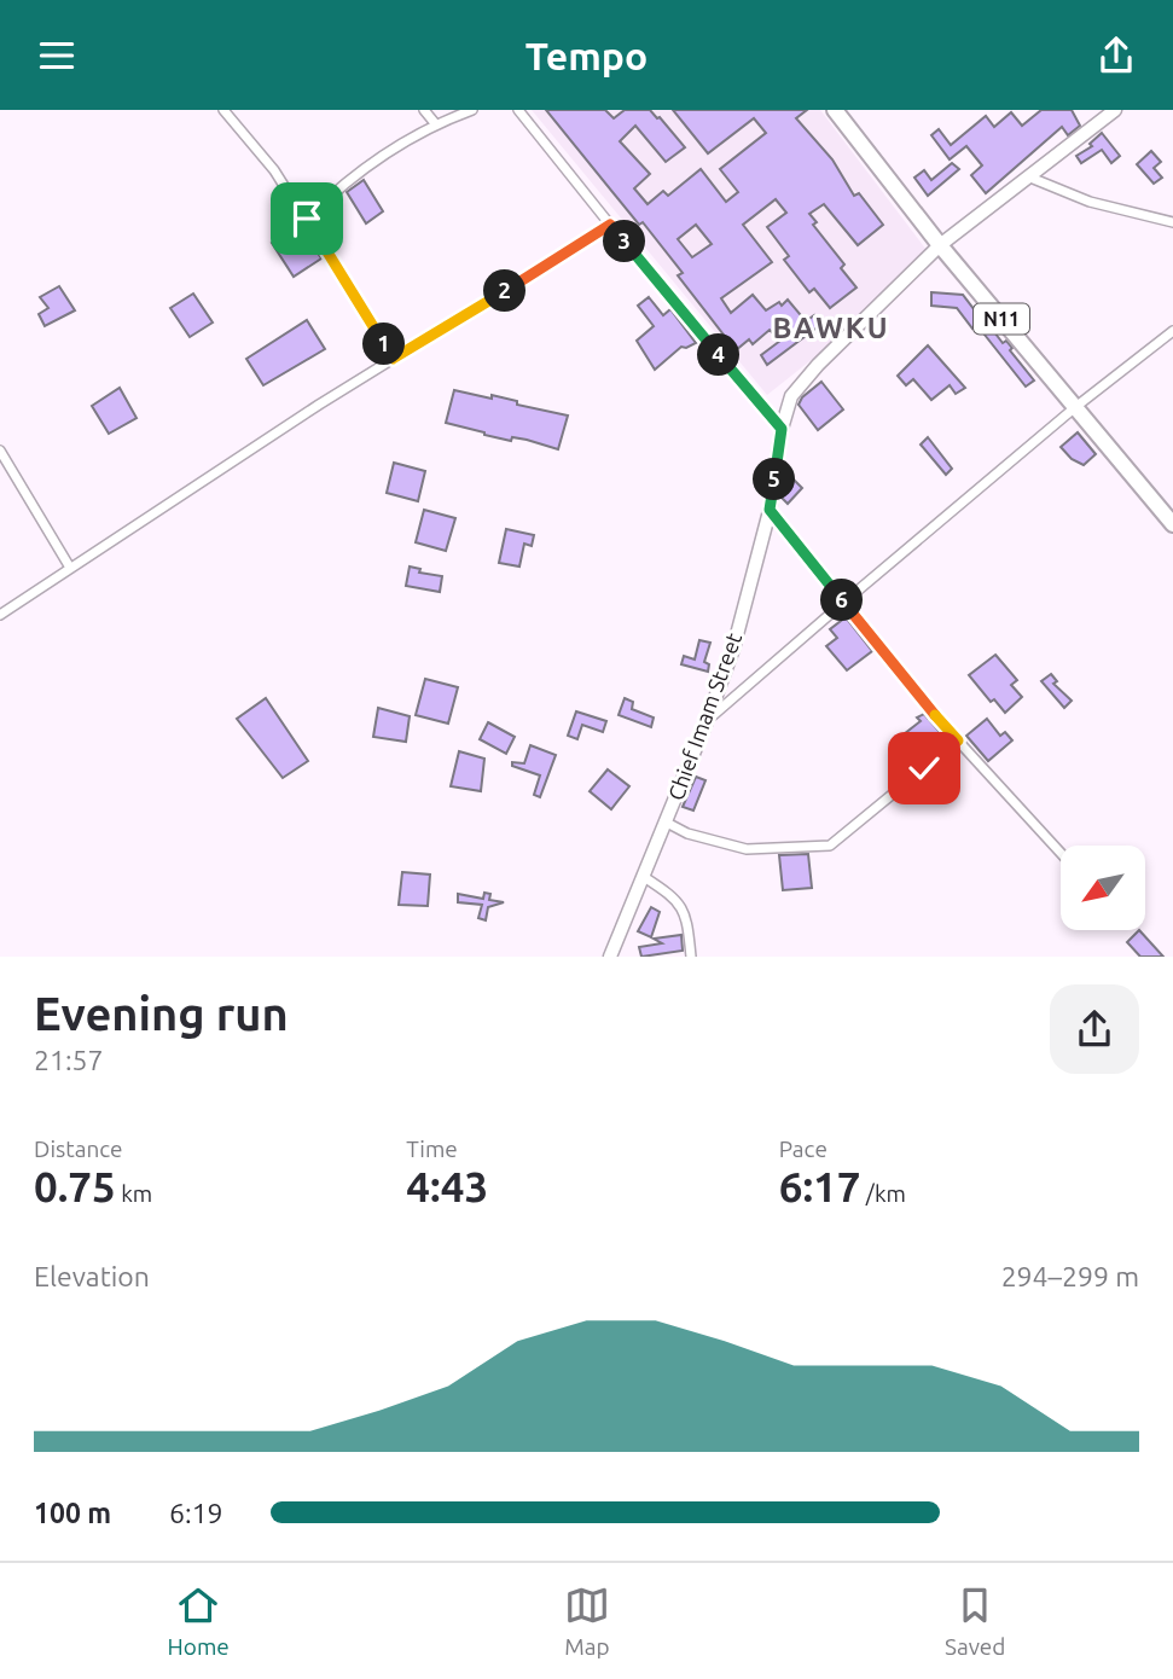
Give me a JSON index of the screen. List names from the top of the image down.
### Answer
{
  "streets": {
    "highway": ["N11"],
    "street": ["Chief Imam Street"]
  },
  "crossings": [
    ["N11", "Chief Imam Street"]
  ],
  "districts": ["BAWKU"],
  "north": "bottom left",
  "page": {
    "header": "Tempo",
    "pins": [
      "3",
      "2",
      "1",
      "4",
      "5",
      "6"
    ],
    "heading": ["Evening run", "21:57"],
    "stats": [
      ["Distance", "0.75 km"],
      ["Time", "4:43"],
      ["Pace", "6:17 /km"]
    ],
    "chart": ["Elevation", "294–299 m"],
    "list": [
      {
        "name": "100 m",
        "note": "6:19"
      }
    ],
    "tabs": ["Home", "Map", "Saved"]
  }
}
